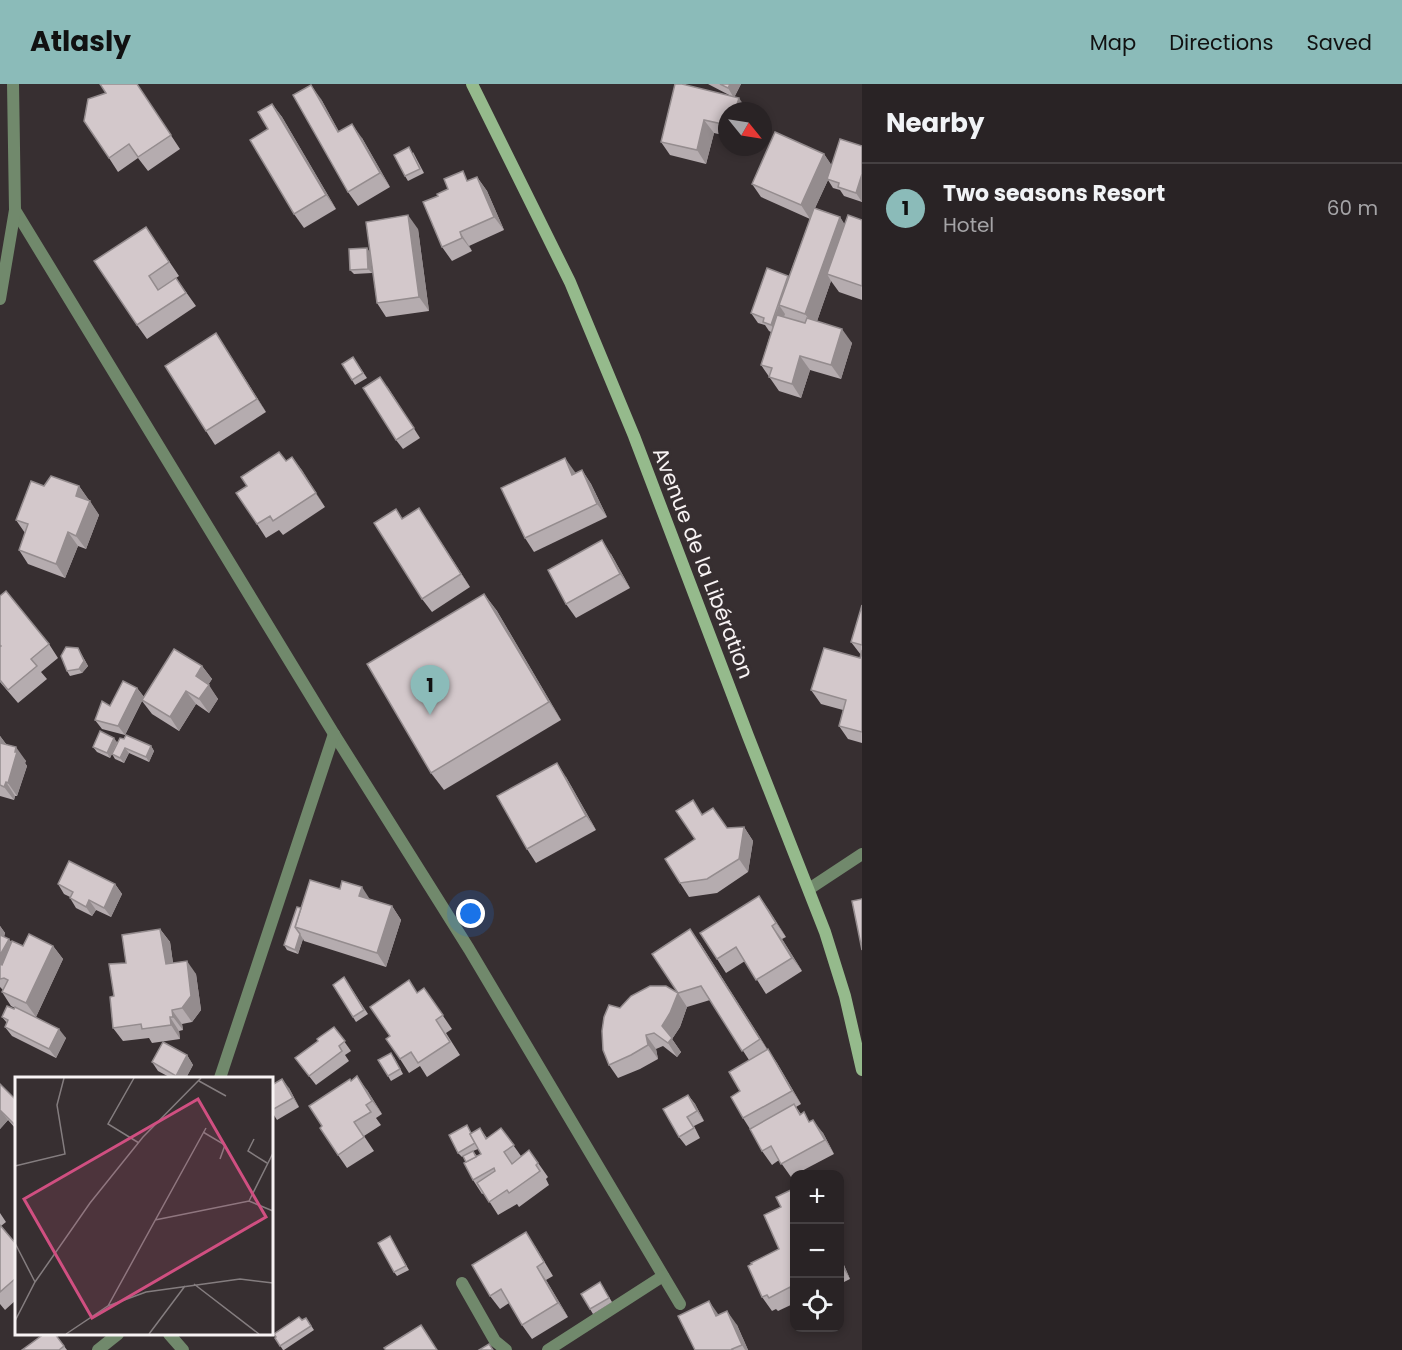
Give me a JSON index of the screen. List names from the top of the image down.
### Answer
{
  "streets": {
    "street": ["Avenue de la Libération"]
  },
  "north": "bottom right",
  "page": {
    "header": "Atlasly",
    "nav": ["Map", "Directions", "Saved"],
    "heading": "Nearby",
    "list": [
      {
        "mark": "1",
        "name": "Two seasons Resort",
        "note": "Hotel",
        "value": "60 m"
      }
    ],
    "pins": "1",
    "map_buttons": ["+", "−"]
  }
}
